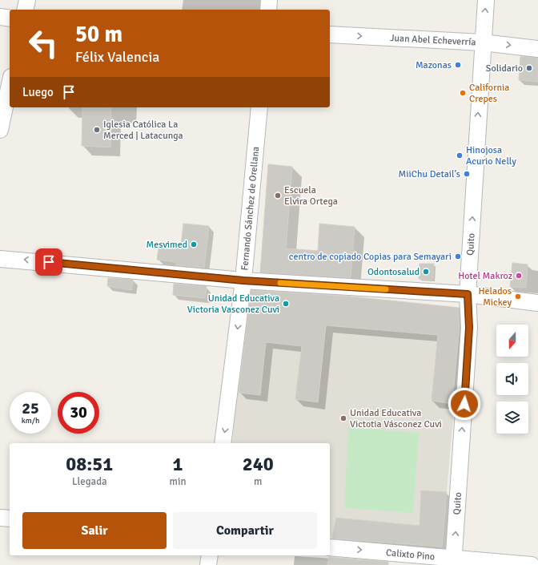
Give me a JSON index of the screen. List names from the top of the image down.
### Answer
{
  "streets": {
    "street": [
      "Juan Abel Echeverría",
      "Fernando Sánchez de Orellana",
      "Quito",
      "Calixto Pino"
    ]
  },
  "crossings": [
    ["Juan Abel Echeverría", "Quito"],
    ["Quito", "Calixto Pino"]
  ],
  "one_way": [
    "Juan Abel Echeverría",
    "Fernando Sánchez de Orellana",
    "Quito",
    "Calixto Pino"
  ],
  "places": [
    "Mazonas",
    "Solidario",
    "California Crepes",
    "Iglesia Católica La Merced | Latacunga",
    "Hinojosa Acurio Nelly",
    "MiiChu Detail’s",
    "Escuela Elvira Ortega",
    "Mesvimed",
    "centro de copiado Copias para Semayari",
    "Odontosalud",
    "Hotel Makroz",
    "Helados Mickey",
    "Unidad Educativa Victoria Vasconez Cuvi",
    "Unidad Educativa Victotia Vásconez Cuvi"
  ],
  "north": "bottom",
  "page": {
    "turn": ["50 m", "Félix Valencia"],
    "then": "Luego",
    "speed": "25 km/h",
    "limit": "30",
    "eta": [
      "08:51",
      "Llegada",
      "1",
      "min",
      "240",
      "m"
    ],
    "buttons": ["Salir", "Compartir"]
  }
}
